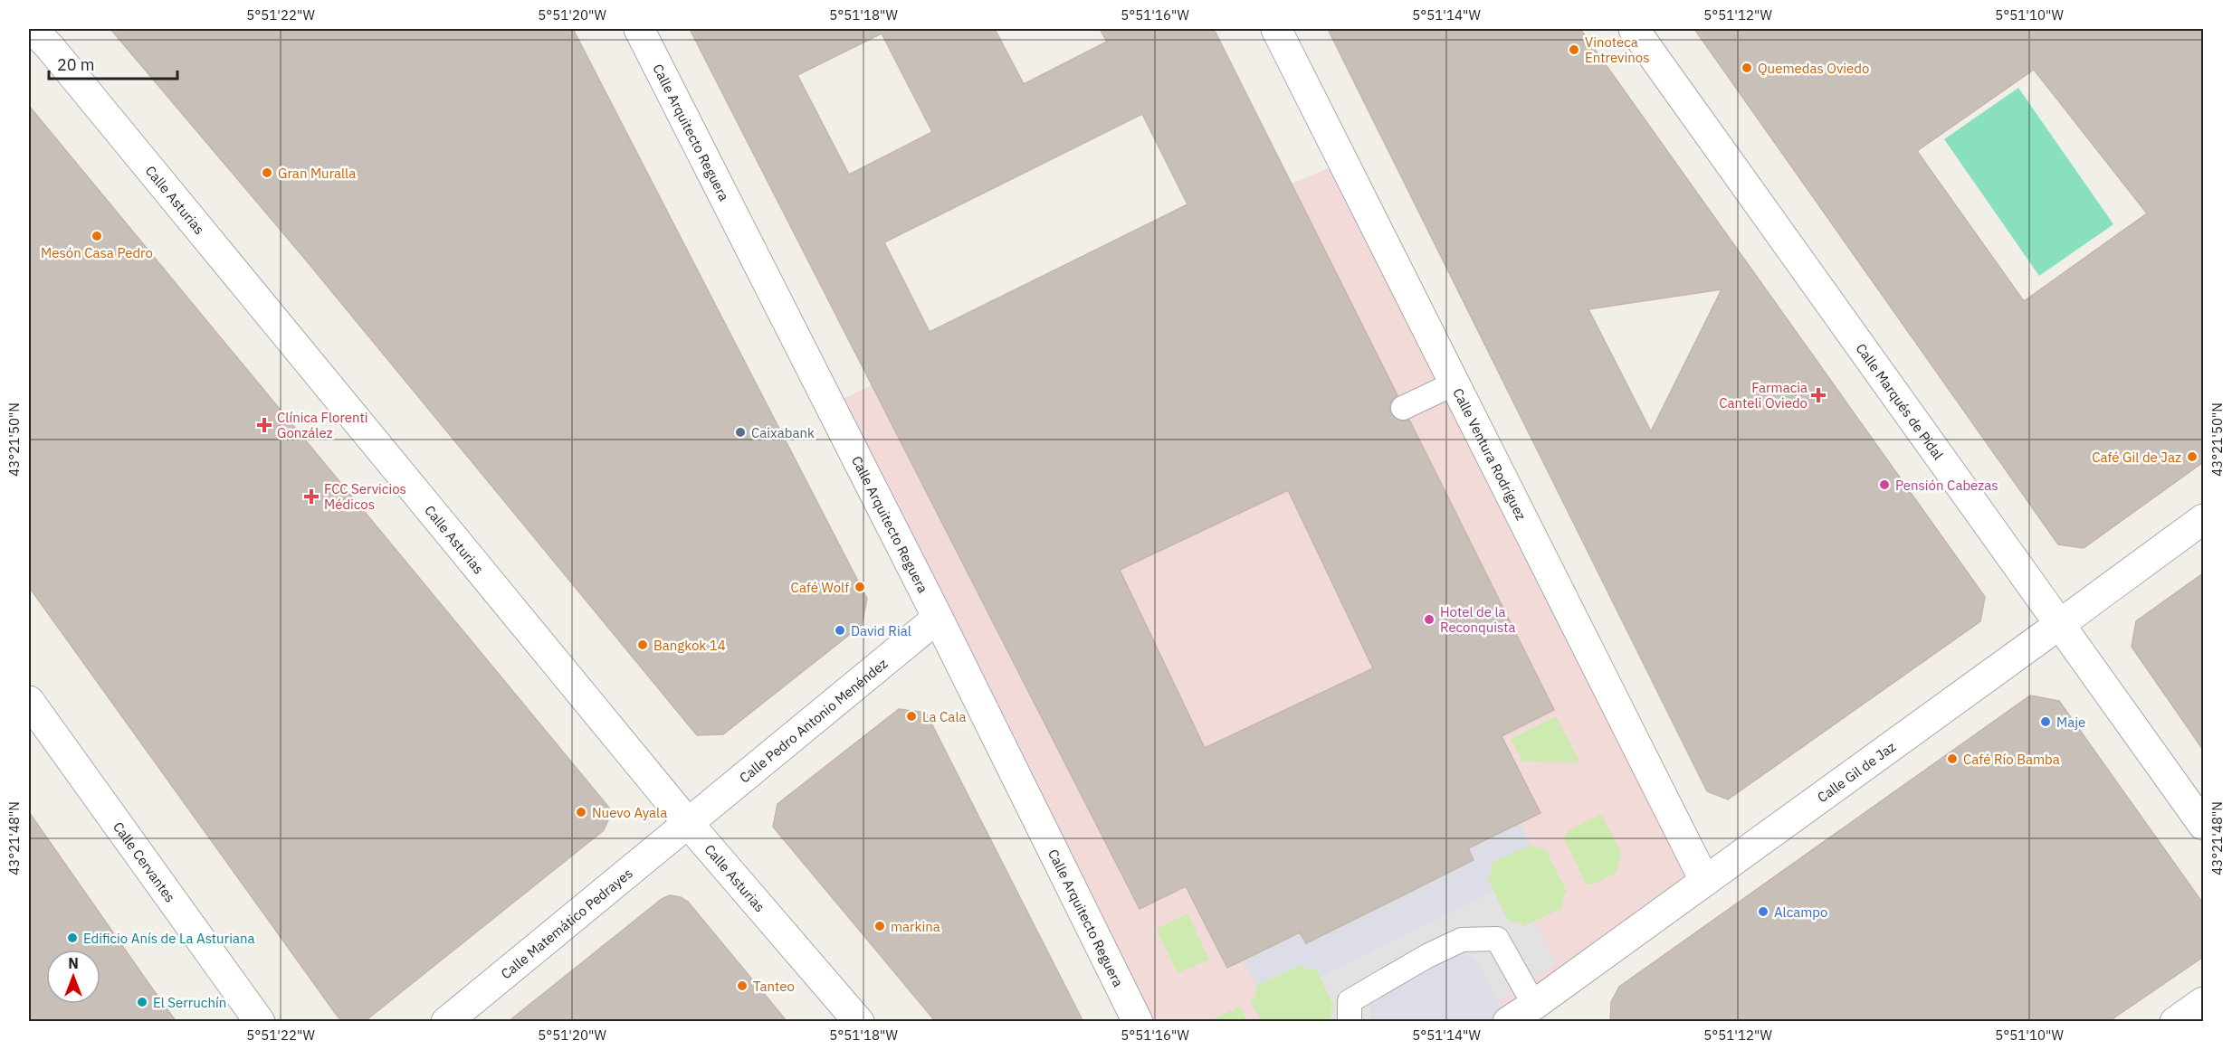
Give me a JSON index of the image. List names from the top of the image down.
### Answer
{
  "streets": {
    "street": [
      "Calle Arquitecto Reguera",
      "Calle Asturias",
      "Calle Marqués de Pidal",
      "Calle Ventura Rodríguez",
      "Calle Pedro Antonio Menéndez",
      "Calle Gil de Jaz",
      "Calle Cervantes",
      "Calle Matemático Pedrayes"
    ]
  },
  "crossings": [
    ["Calle Arquitecto Reguera", "Calle Pedro Antonio Menéndez"],
    ["Calle Asturias", "Calle Pedro Antonio Menéndez"],
    ["Calle Asturias", "Calle Matemático Pedrayes"],
    ["Calle Marqués de Pidal", "Calle Gil de Jaz"],
    ["Calle Ventura Rodríguez", "Calle Gil de Jaz"],
    ["Calle Pedro Antonio Menéndez", "Calle Matemático Pedrayes"]
  ],
  "places": {
    "other": [
      "Vinoteca Entrevinos",
      "Quemedas Oviedo",
      "Gran Muralla",
      "Mesón Casa Pedro",
      "Caixabank",
      "Café Gil de Jaz",
      "Pensión Cabezas",
      "Café Wolf",
      "Hotel de la Reconquista",
      "David Rial",
      "Bangkok 14",
      "La Cala",
      "Maje",
      "Café Río Bamba",
      "Nuevo Ayala",
      "Alcampo",
      "markina",
      "Edificio Anís de La Asturiana",
      "Tanteo",
      "El Serruchín"
    ],
    "health": ["Farmacia Canteli Oviedo", "Clínica Florenti González", "FCC Servicios Médicos"]
  },
  "scale_bar": "20 m",
  "north": "top",
  "coordinates": [
    "5°51'22\"W",
    "5°51'20\"W",
    "5°51'18\"W",
    "5°51'16\"W",
    "5°51'14\"W",
    "5°51'12\"W",
    "5°51'10\"W",
    "43°21'50\"N",
    "43°21'48\"N"
  ]
}
